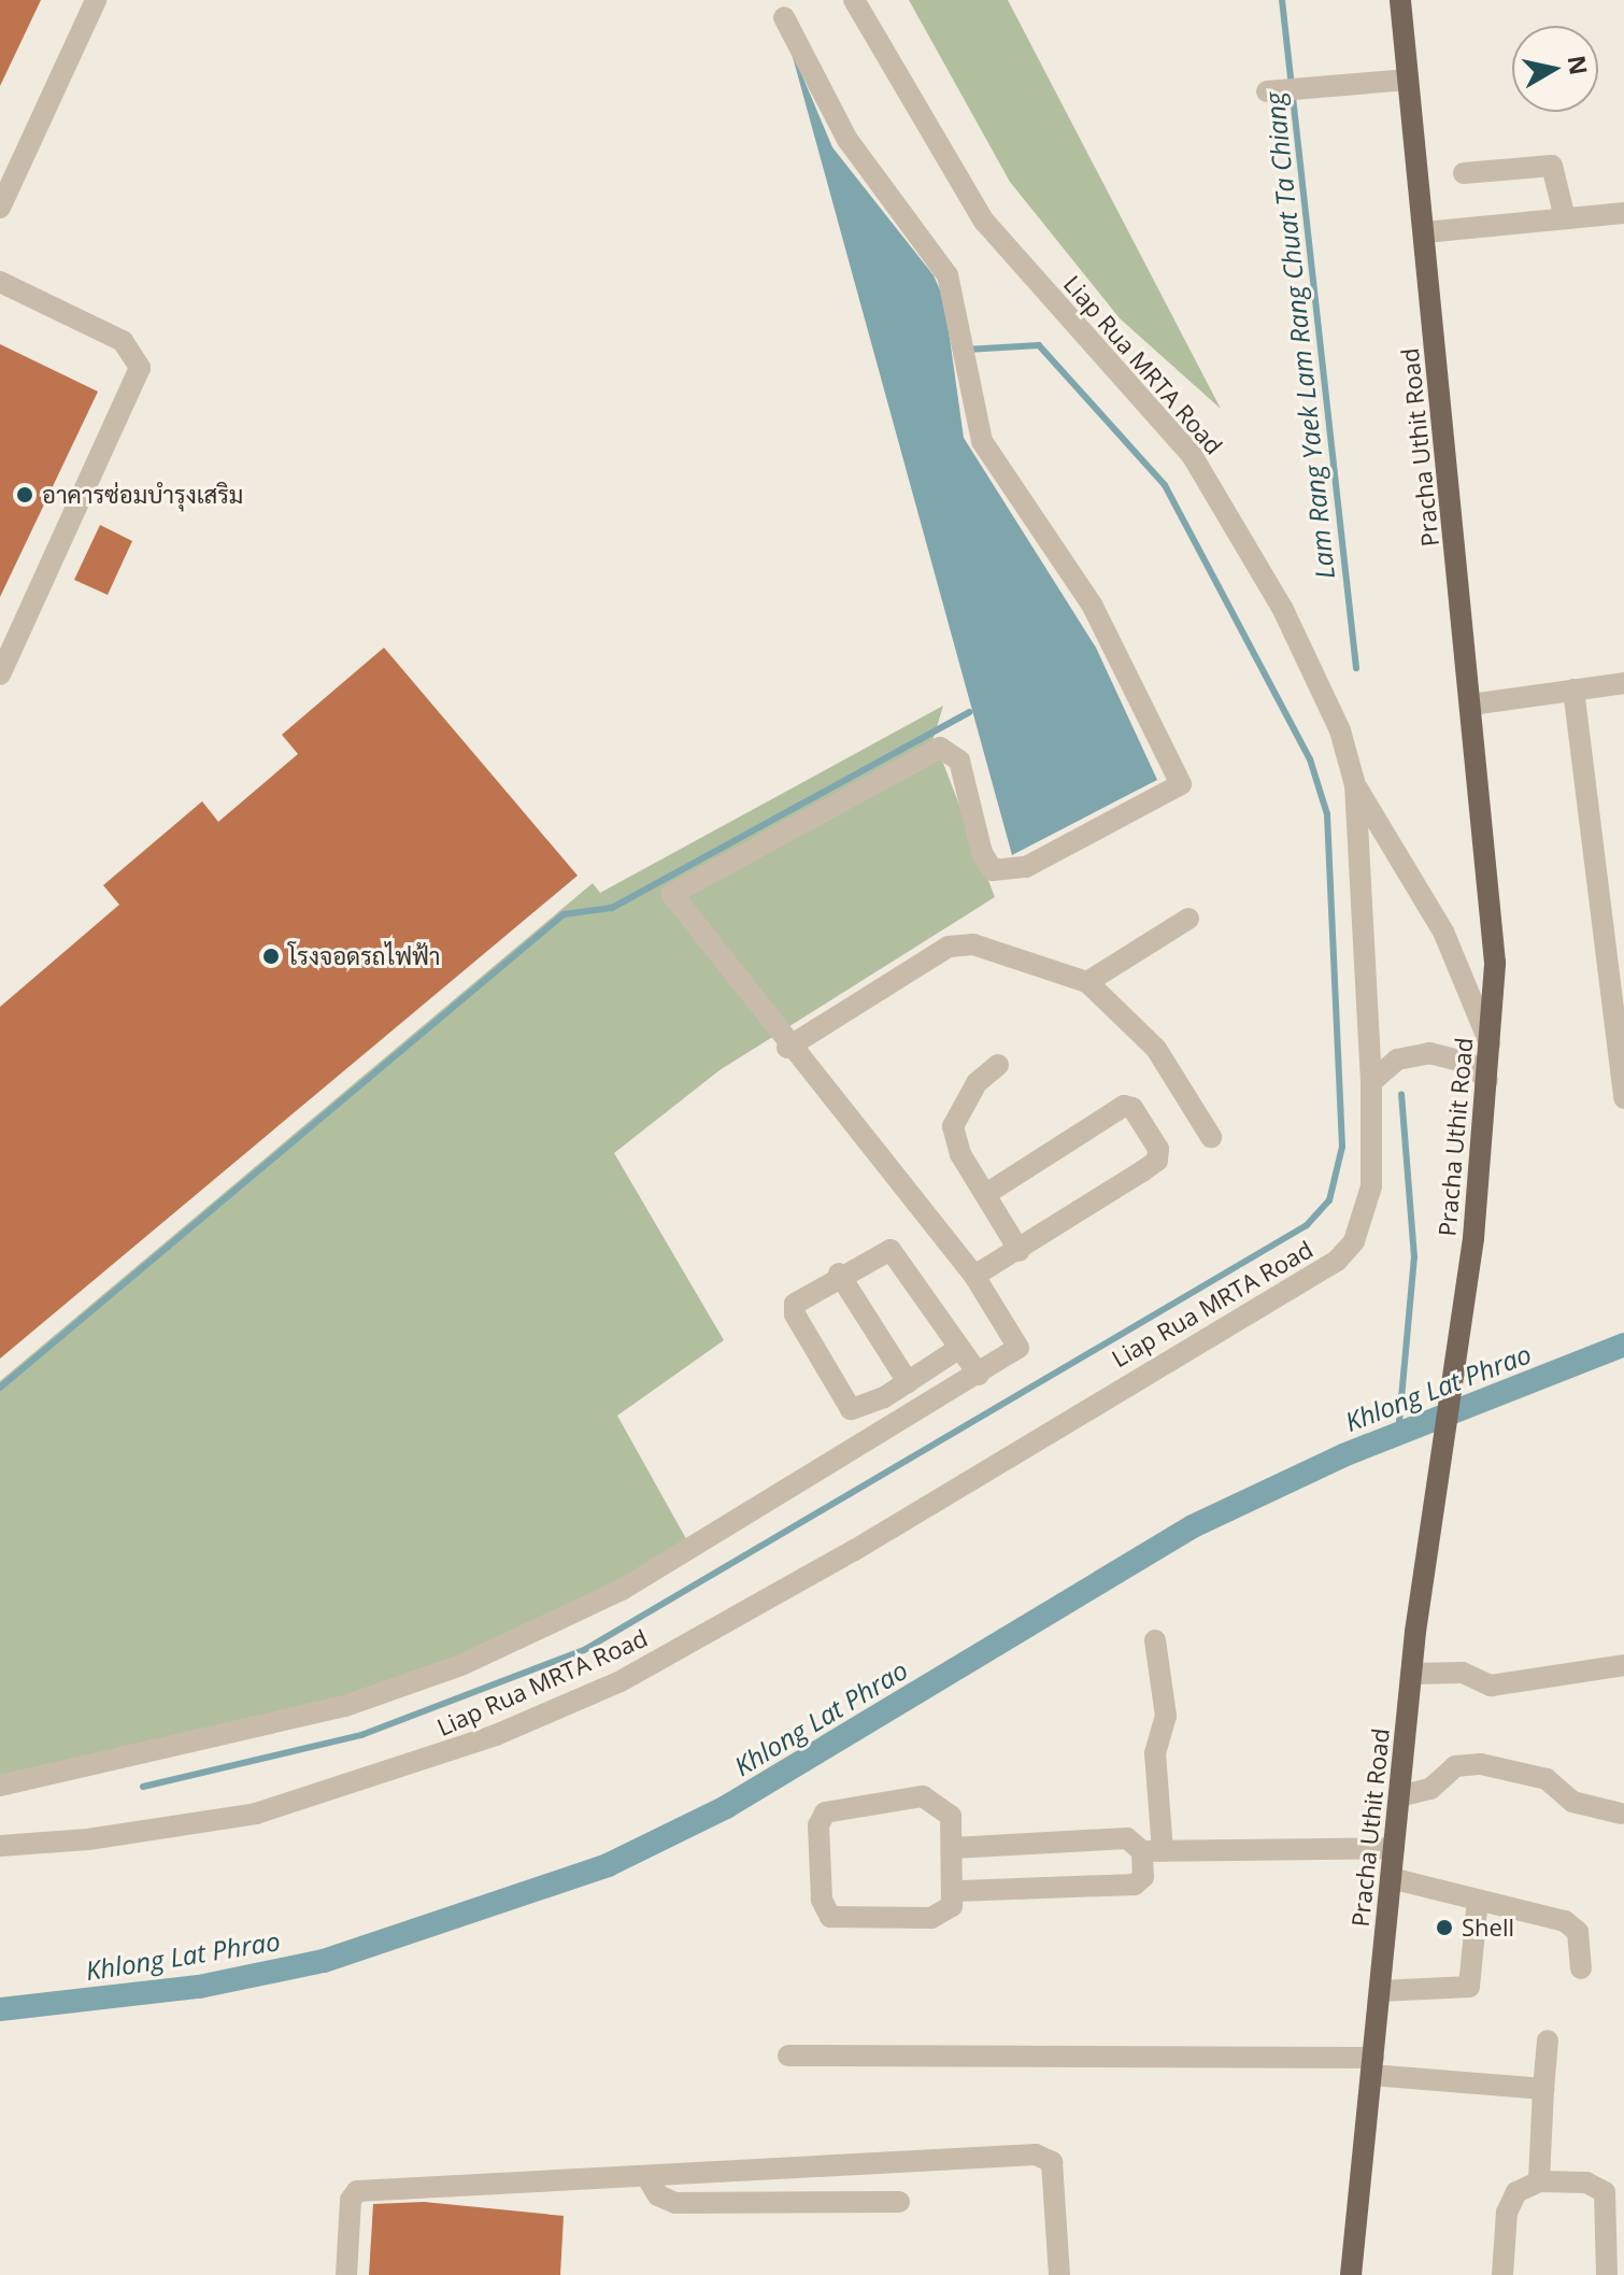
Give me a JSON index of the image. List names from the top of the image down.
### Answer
{
  "streets": {
    "main road": ["Pracha Uthit Road"],
    "street": ["Liap Rua MRTA Road"]
  },
  "water": ["Lam Rang Yaek Lam Rang Chuat Ta Chiang", "Khlong Lat Phrao"],
  "places": ["อาคารซ่อมบำรุงเสริม", "โรงจอดรถไฟฟ้า", "Shell"],
  "north": "right"
}
